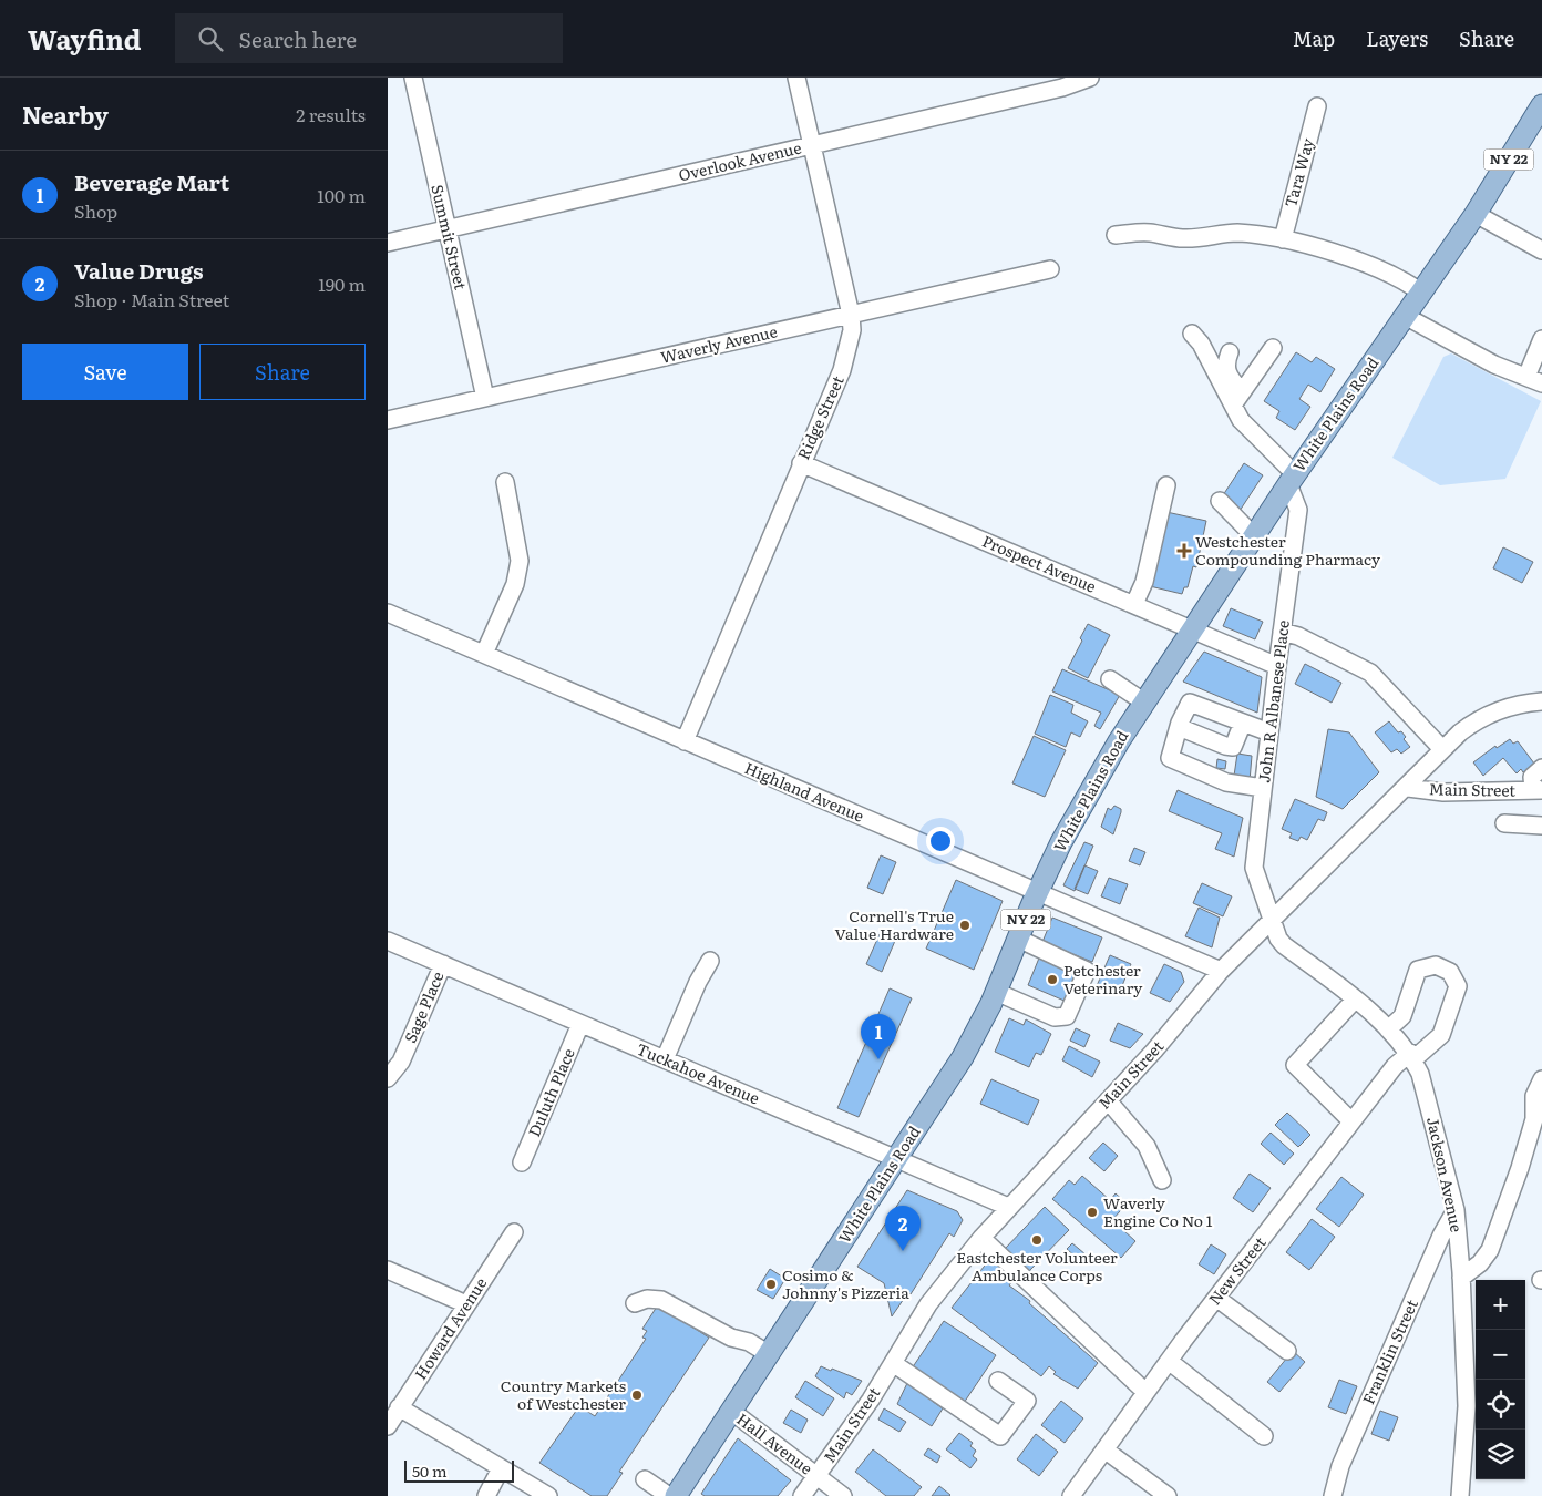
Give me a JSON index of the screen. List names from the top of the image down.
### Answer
{
  "streets": {
    "main road": ["NY 22", "White Plains Road"],
    "street": [
      "Overlook Avenue",
      "Tara Way",
      "Summit Street",
      "Waverly Avenue",
      "Ridge Street",
      "Prospect Avenue",
      "John R Albanese Place",
      "Main Street",
      "Highland Avenue",
      "Sage Place",
      "Tuckahoe Avenue",
      "Duluth Place",
      "Jackson Avenue",
      "New Street",
      "Howard Avenue",
      "Franklin Street",
      "Hall Avenue"
    ]
  },
  "crossings": [
    ["Overlook Avenue", "Summit Street"],
    ["Overlook Avenue", "Ridge Street"],
    ["Summit Street", "Waverly Avenue"],
    ["Waverly Avenue", "Ridge Street"],
    ["White Plains Road", "Prospect Avenue"],
    ["White Plains Road", "John R Albanese Place"],
    ["White Plains Road", "Highland Avenue"],
    ["White Plains Road", "Tuckahoe Avenue"],
    ["White Plains Road", "Hall Avenue"],
    ["Ridge Street", "Prospect Avenue"],
    ["Ridge Street", "Highland Avenue"],
    ["Prospect Avenue", "John R Albanese Place"],
    ["John R Albanese Place", "Main Street"],
    ["John R Albanese Place", "Jackson Avenue"],
    ["Main Street", "Highland Avenue"],
    ["Main Street", "Tuckahoe Avenue"],
    ["Main Street", "Jackson Avenue"],
    ["Main Street", "Hall Avenue"],
    ["Sage Place", "Tuckahoe Avenue"],
    ["Tuckahoe Avenue", "Duluth Place"],
    ["Jackson Avenue", "New Street"],
    ["Jackson Avenue", "Franklin Street"]
  ],
  "places": {
    "health": ["Westchester Compounding Pharmacy"],
    "other": [
      "Cornell's True Value Hardware",
      "Petchester Veterinary",
      "Waverly Engine Co No 1",
      "Eastchester Volunteer Ambulance Corps",
      "Cosimo & Johnny's Pizzeria",
      "Country Markets of Westchester"
    ]
  },
  "scale_bar": "50 m",
  "page": {
    "header": "Wayfind",
    "search": "Search here",
    "nav": ["Map", "Layers", "Share"],
    "heading": ["Nearby", "2 results"],
    "list": [
      {
        "mark": "1",
        "name": "Beverage Mart",
        "note": "Shop",
        "value": "100 m"
      },
      {
        "mark": "2",
        "name": "Value Drugs",
        "note": "Shop · Main Street",
        "value": "190 m"
      }
    ],
    "buttons": ["Save", "Share"],
    "pins": ["1", "2"],
    "map_buttons": ["+", "−"],
    "scale": "50 m"
  }
}
